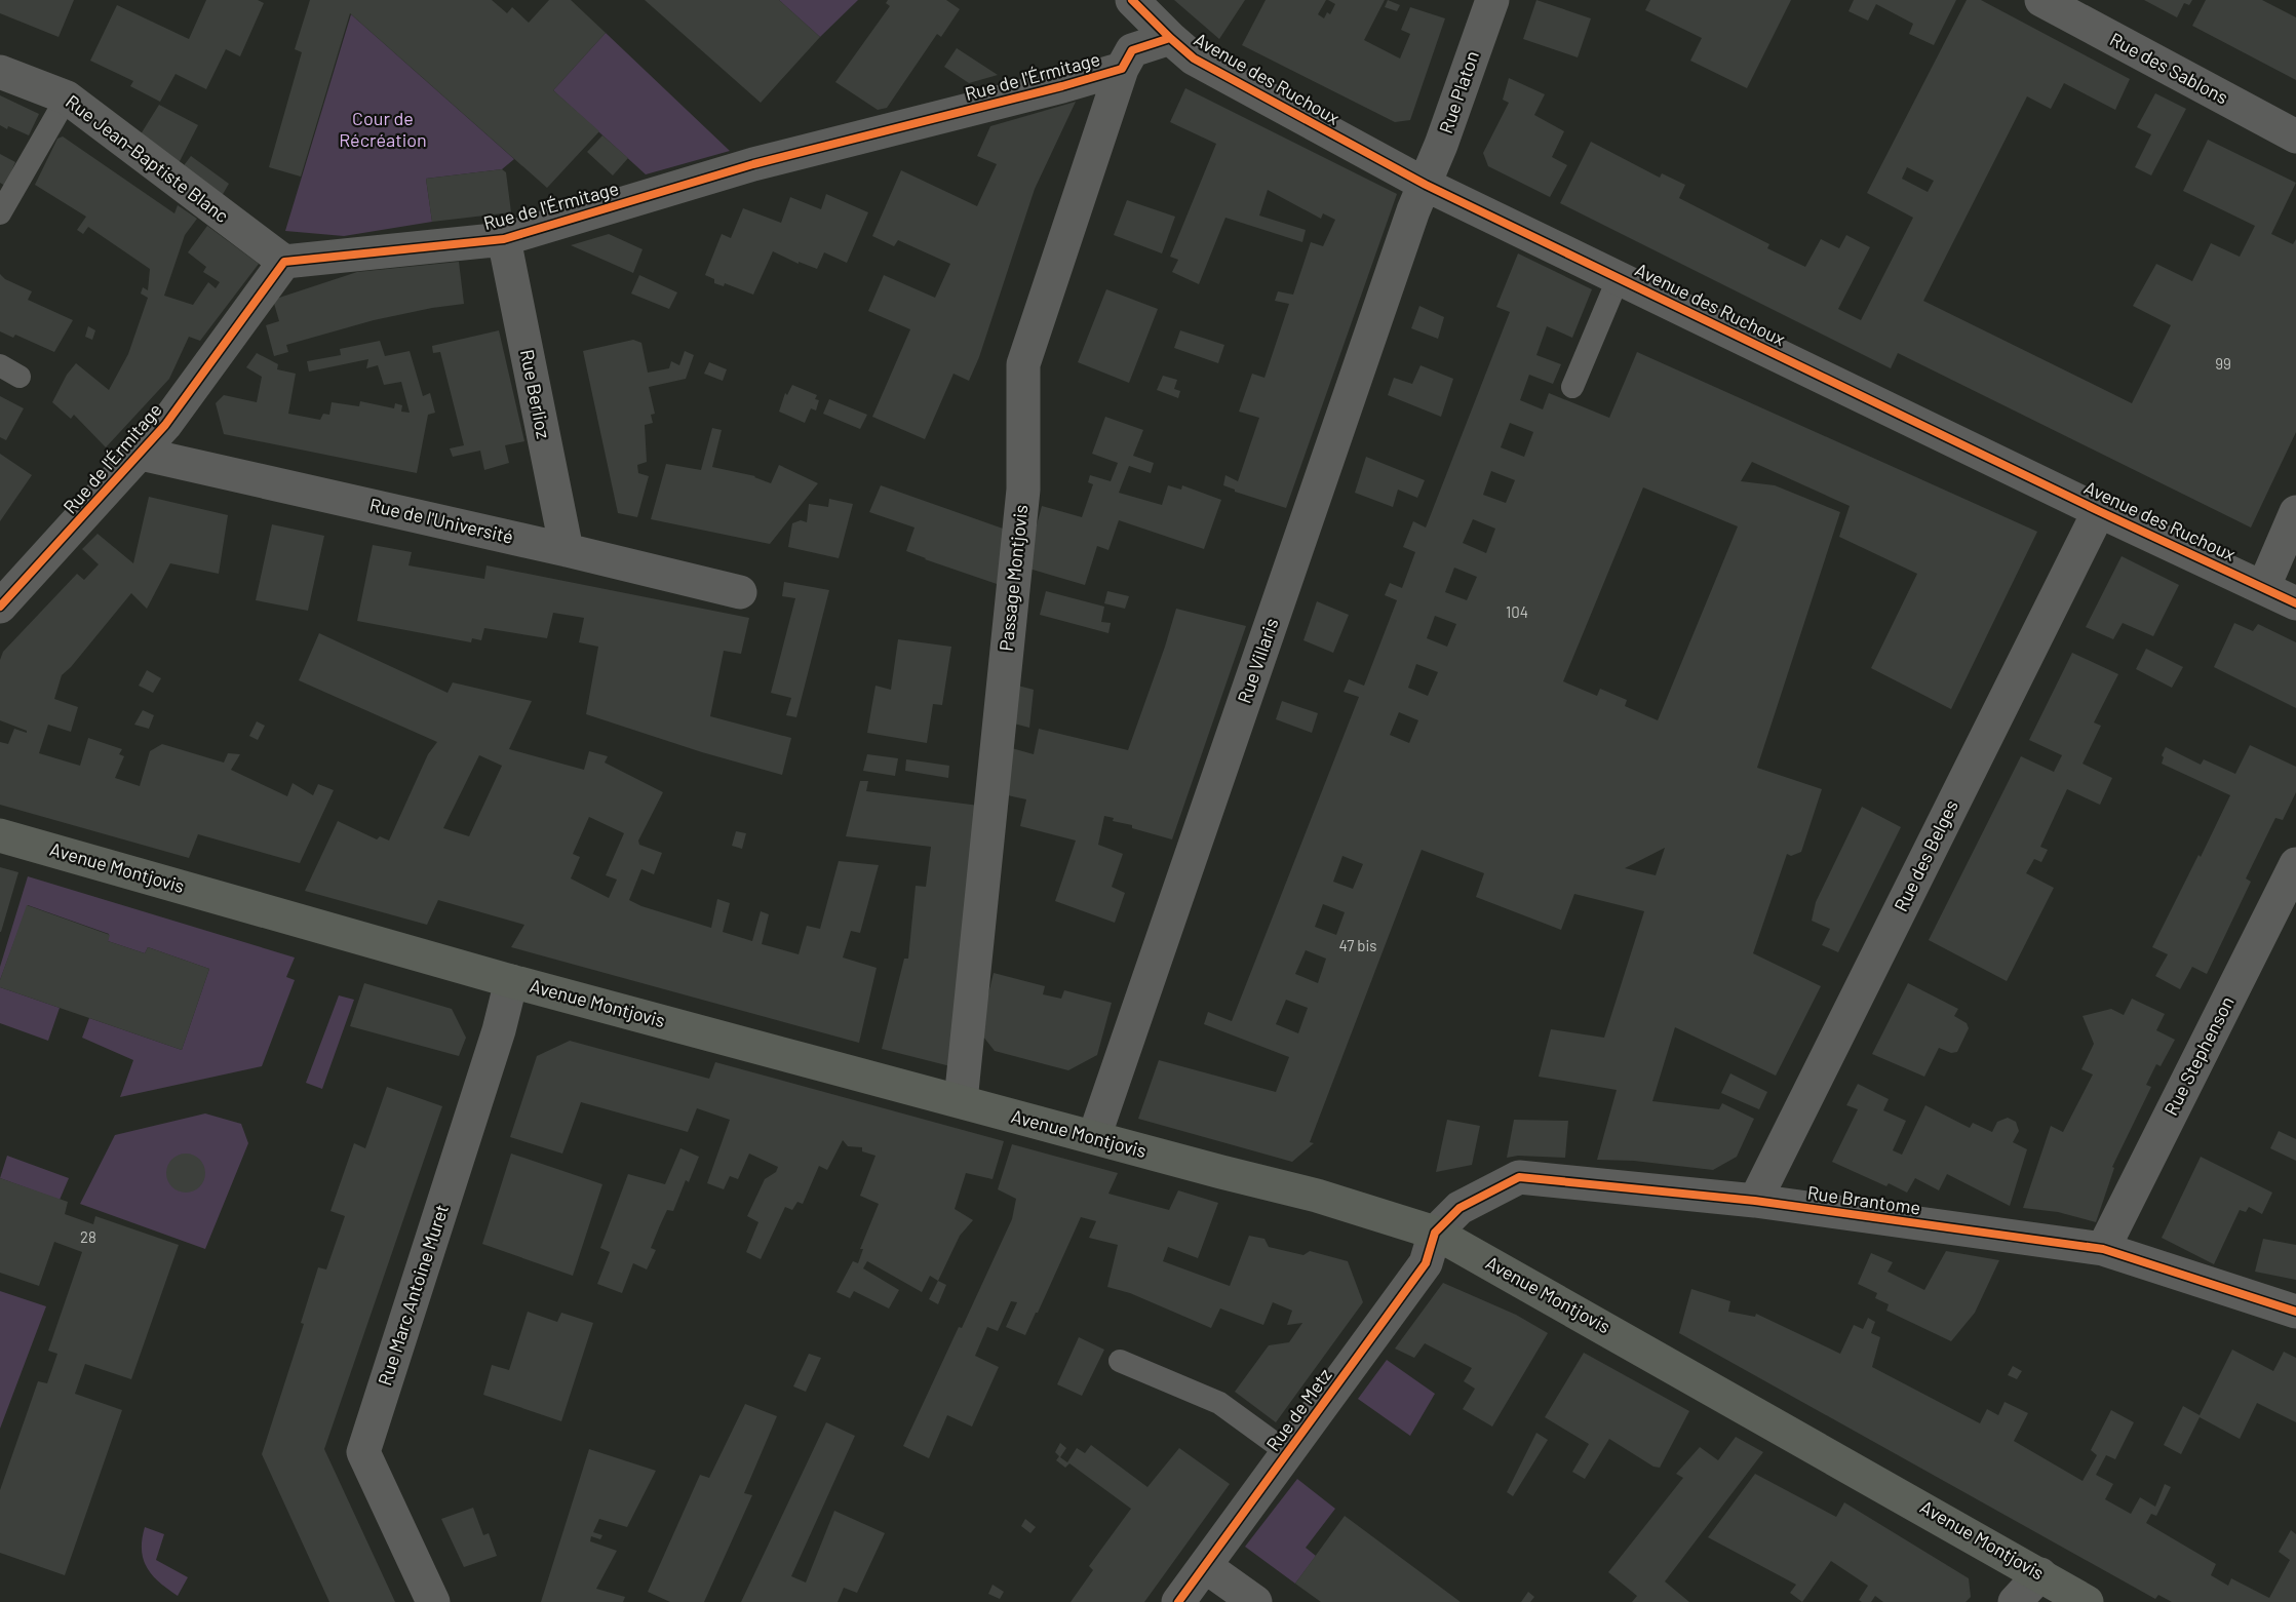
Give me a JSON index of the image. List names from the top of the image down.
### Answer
{
  "streets": {
    "main road": ["Avenue Montjovis"],
    "street": [
      "Rue des Sablons",
      "Rue de l'Érmitage",
      "Avenue des Ruchoux",
      "Rue Platon",
      "Rue Jean-Baptiste Blanc",
      "Rue Berlioz",
      "Rue de l'Université",
      "Passage Montjovis",
      "Rue Villaris",
      "Rue des Belges",
      "Rue Stephenson",
      "Rue Brantome",
      "Rue Marc Antoine Muret",
      "Rue de Metz"
    ]
  },
  "crossings": [
    ["Rue de l'Érmitage", "Avenue des Ruchoux"],
    ["Rue de l'Érmitage", "Rue Jean-Baptiste Blanc"],
    ["Rue de l'Érmitage", "Rue Berlioz"],
    ["Rue de l'Érmitage", "Rue de l'Université"],
    ["Rue de l'Érmitage", "Passage Montjovis"],
    ["Avenue des Ruchoux", "Rue Platon"],
    ["Avenue des Ruchoux", "Rue Villaris"],
    ["Avenue des Ruchoux", "Rue des Belges"],
    ["Rue Platon", "Rue Villaris"],
    ["Rue Berlioz", "Rue de l'Université"],
    ["Passage Montjovis", "Avenue Montjovis"],
    ["Rue Villaris", "Avenue Montjovis"],
    ["Rue des Belges", "Rue Brantome"],
    ["Avenue Montjovis", "Rue Brantome"],
    ["Avenue Montjovis", "Rue Marc Antoine Muret"],
    ["Avenue Montjovis", "Rue de Metz"],
    ["Rue Stephenson", "Rue Brantome"],
    ["Rue Brantome", "Rue de Metz"]
  ],
  "parks": ["Cour de Récréation"],
  "house_numbers": [
    "99",
    "104",
    "47 bis",
    "28"
  ]
}
